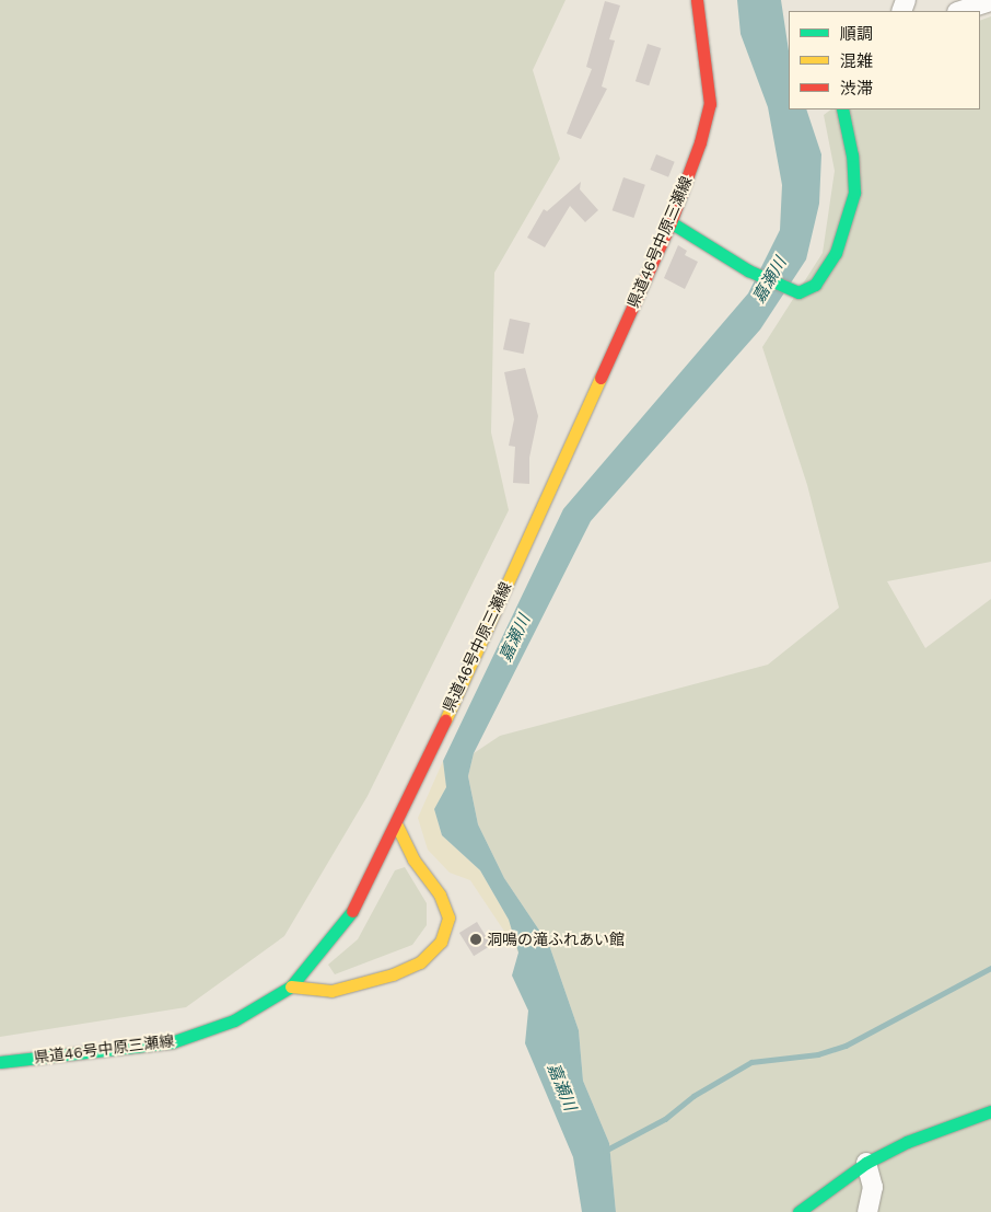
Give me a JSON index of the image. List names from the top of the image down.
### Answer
{
  "streets": {
    "main road": ["県道46号中原三瀬線"]
  },
  "water": ["嘉瀬川"],
  "places": ["洞鳴の滝ふれあい館"],
  "legend": ["順調", "混雑", "渋滞"]
}
